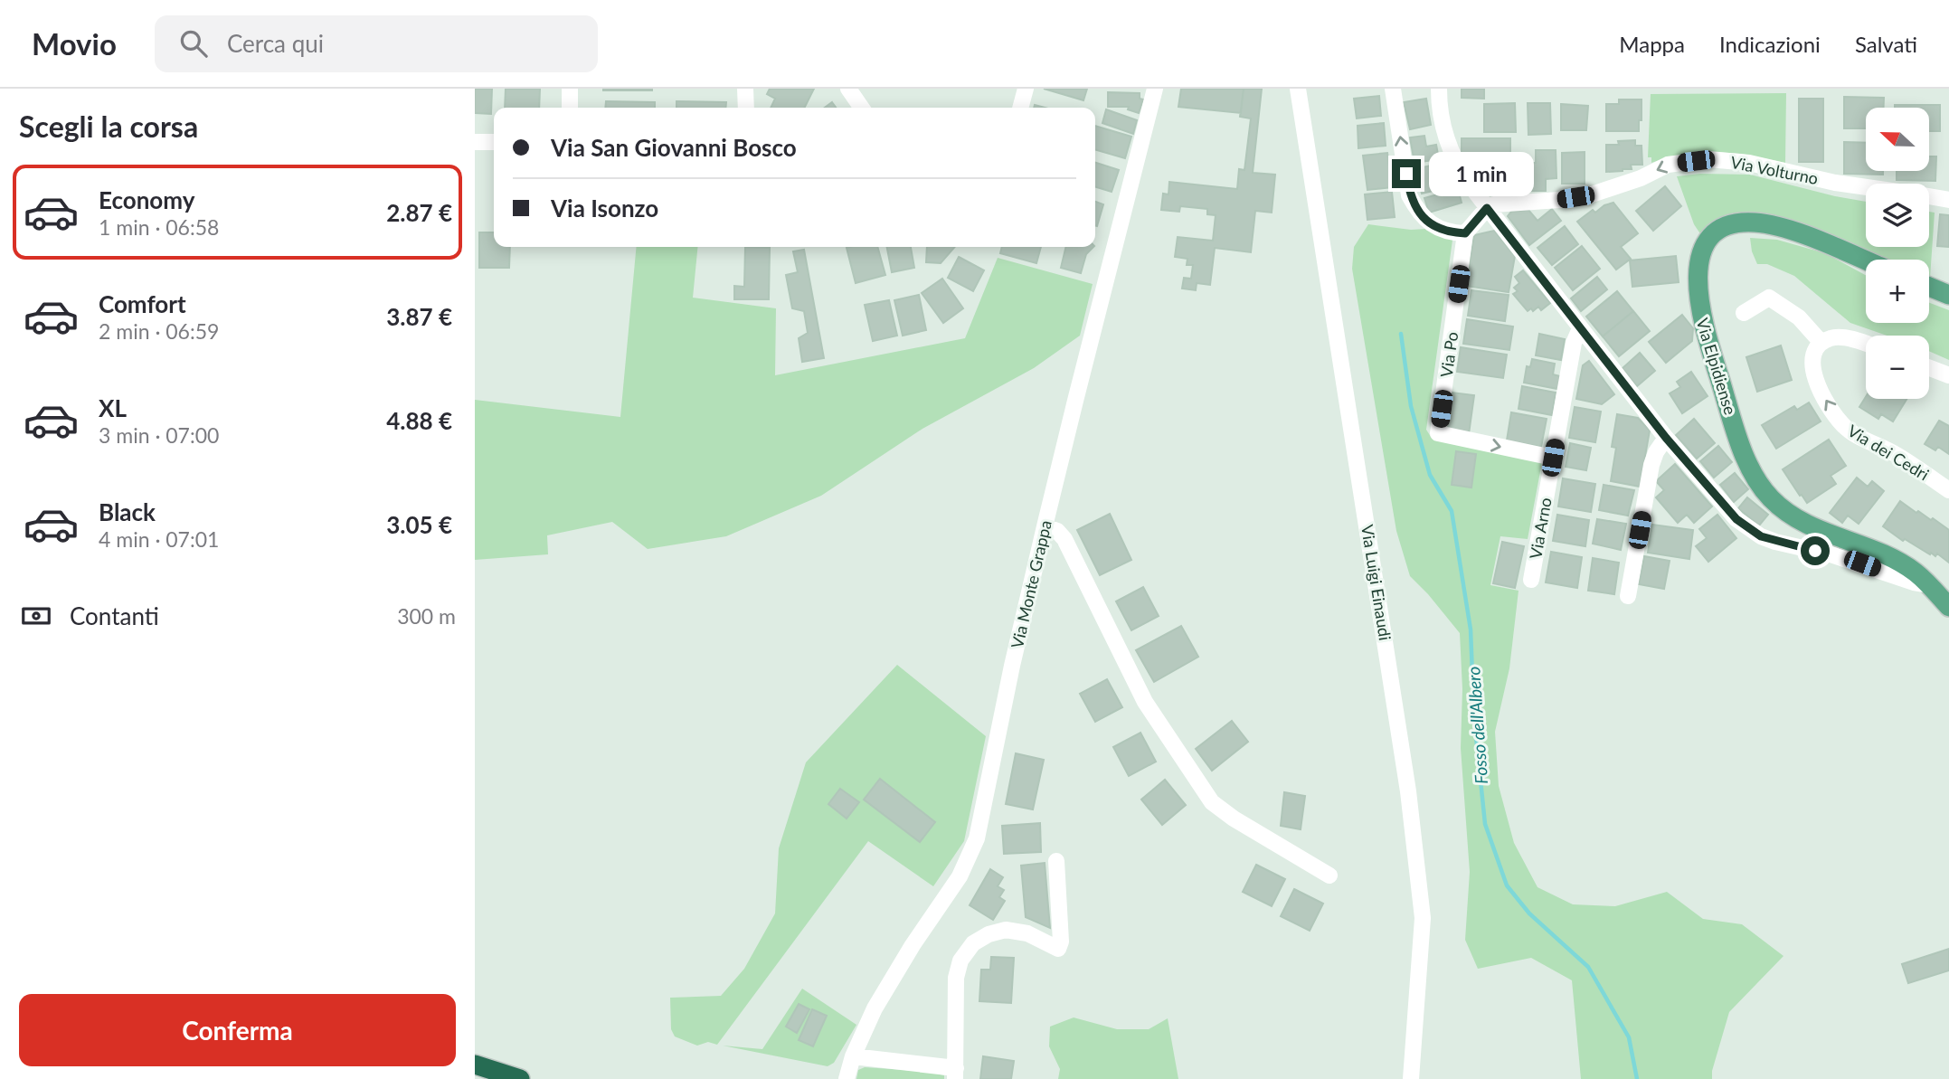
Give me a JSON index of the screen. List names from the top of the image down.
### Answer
{
  "streets": {
    "main road": ["Via Elpidiense"],
    "street": [
      "Via Volturno",
      "Via Po",
      "Via dei Cedri",
      "Via Arno",
      "Via Luigi Einaudi",
      "Via Monte Grappa"
    ]
  },
  "crossings": [
    ["Via Po", "Via Arno"]
  ],
  "one_way": ["Via Volturno"],
  "water": ["Fosso dell'Albero"],
  "north": "left",
  "page": {
    "header": "Movio",
    "search": "Cerca qui",
    "nav": ["Mappa", "Indicazioni", "Salvati"],
    "heading": "Scegli la corsa",
    "map_buttons": ["+", "−"],
    "banner": ["Via San Giovanni Bosco", "Via Isonzo"],
    "bubble": "1 min",
    "list": [
      {
        "name": "Economy",
        "note": "1 min · 06:58",
        "value": "2.87 €"
      },
      {
        "name": "Comfort",
        "note": "2 min · 06:59",
        "value": "3.87 €"
      },
      {
        "name": "XL",
        "note": "3 min · 07:00",
        "value": "4.88 €"
      },
      {
        "name": "Black",
        "note": "4 min · 07:01",
        "value": "3.05 €"
      }
    ],
    "pay": ["Contanti", "300 m"],
    "buttons": "Conferma"
  }
}
